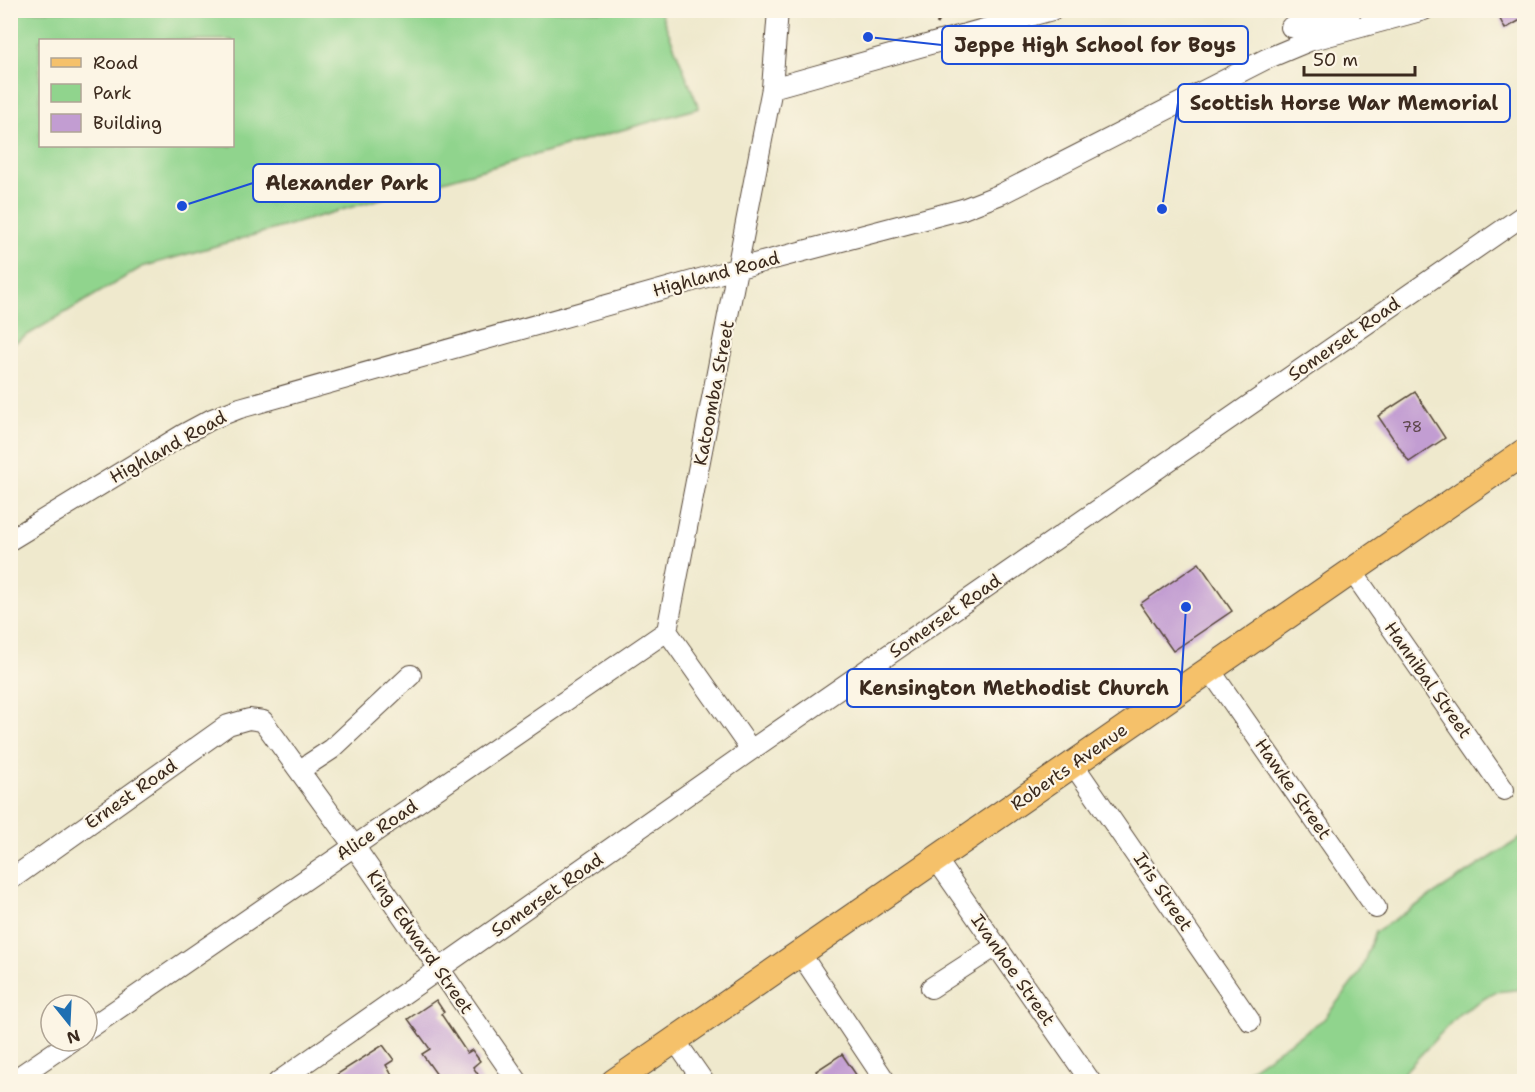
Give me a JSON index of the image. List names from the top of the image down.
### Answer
{
  "streets": {
    "main road": ["Roberts Avenue"],
    "street": [
      "Highland Road",
      "Somerset Road",
      "Katoomba Street",
      "Hannibal Street",
      "Hawke Street",
      "Ernest Road",
      "Alice Road",
      "Iris Street",
      "King Edward Street",
      "Ivanhoe Street"
    ]
  },
  "crossings": [
    ["Highland Road", "Katoomba Street"],
    ["Somerset Road", "King Edward Street"],
    ["Katoomba Street", "Alice Road"],
    ["Hannibal Street", "Roberts Avenue"],
    ["Roberts Avenue", "Hawke Street"],
    ["Roberts Avenue", "Iris Street"],
    ["Roberts Avenue", "Ivanhoe Street"],
    ["Ernest Road", "King Edward Street"],
    ["Alice Road", "King Edward Street"]
  ],
  "places": [
    "Jeppe High School for Boys",
    "Alexander Park",
    "Scottish Horse War Memorial",
    "Kensington Methodist Church"
  ],
  "house_numbers": ["78"],
  "legend": ["Road", "Park", "Building"],
  "scale_bar": "50 m",
  "north": "bottom"
}
